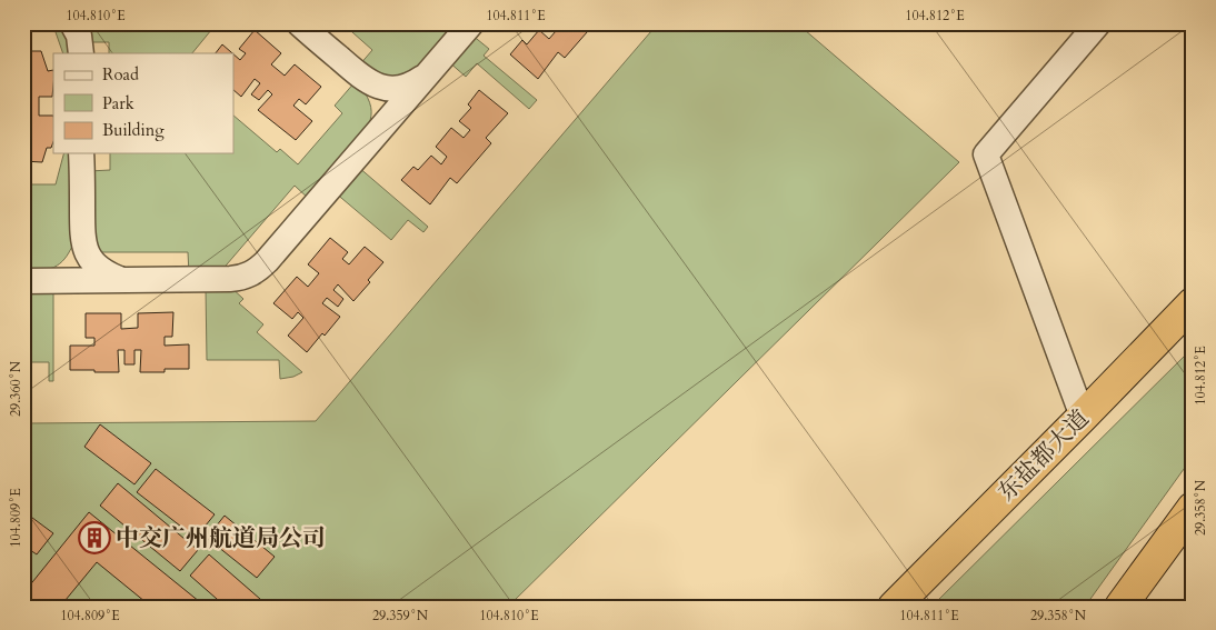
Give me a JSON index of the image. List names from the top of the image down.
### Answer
{
  "streets": {
    "highway": ["东盐都大道"]
  },
  "places": {
    "building": ["中交广州航道局公司"]
  },
  "legend": ["Road", "Park", "Building"],
  "coordinates": [
    "104.810°E",
    "104.811°E",
    "104.812°E",
    "29.360°N",
    "29.358°N",
    "104.809°E",
    "29.359°N"
  ]
}
